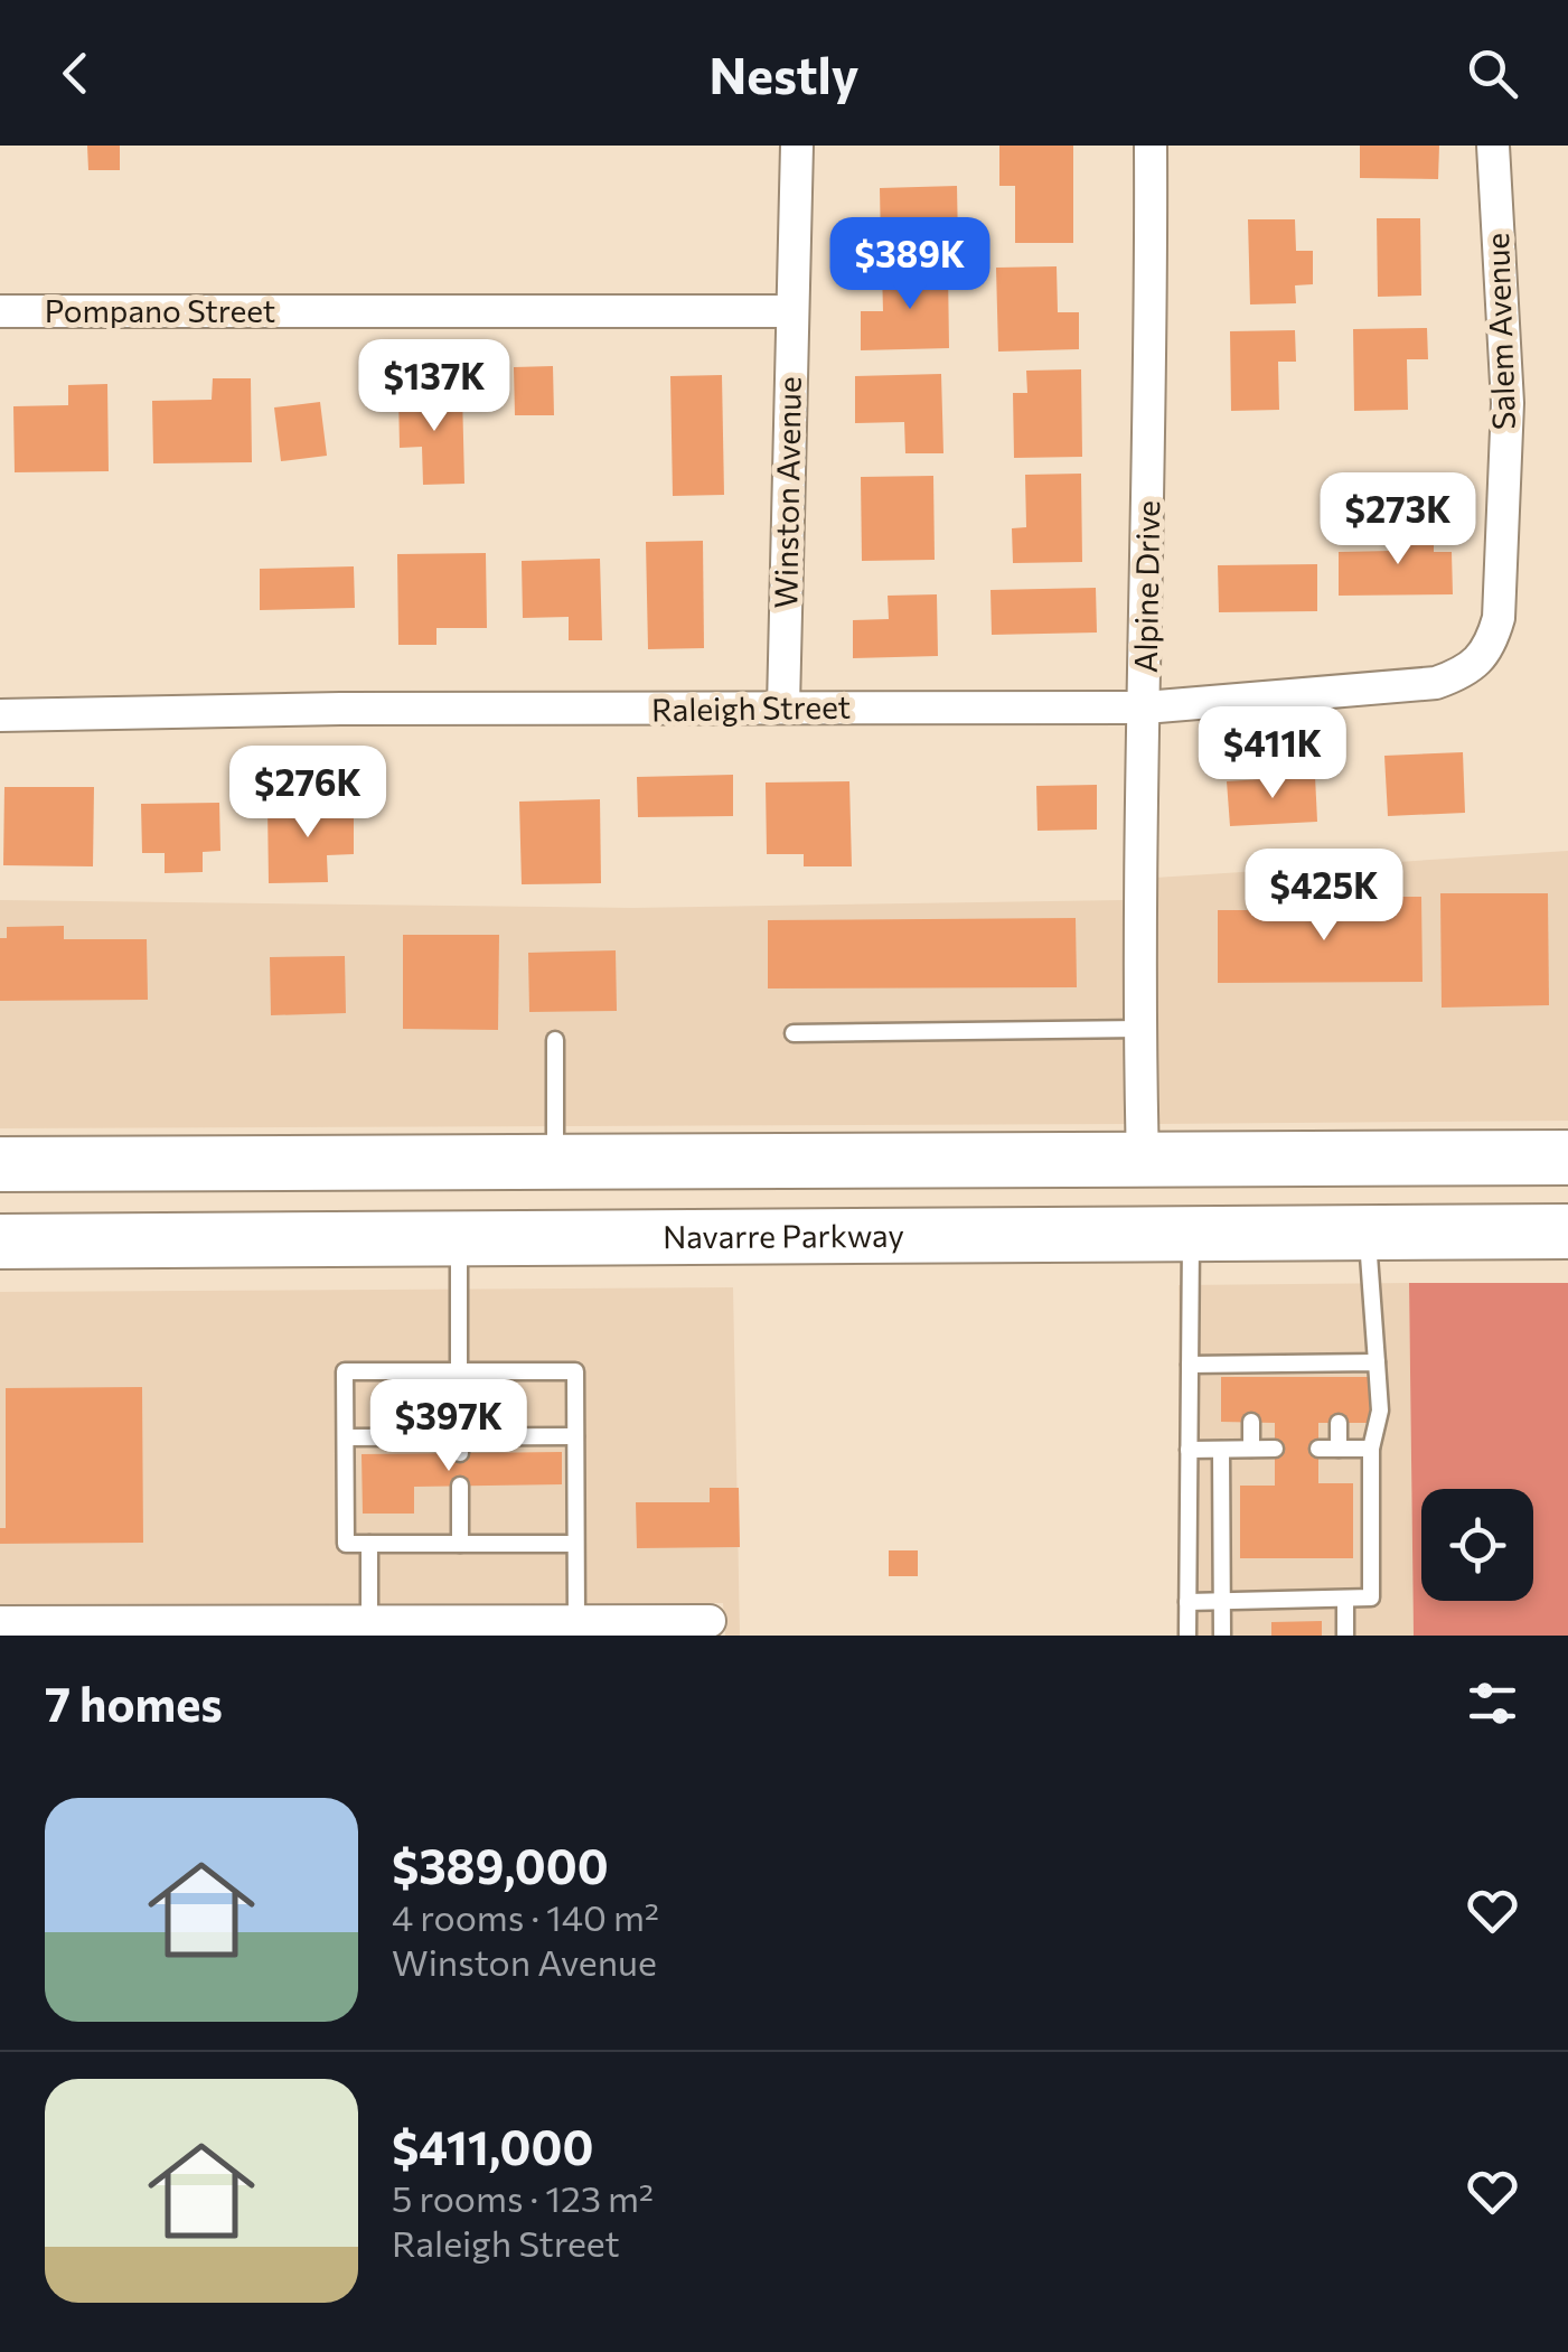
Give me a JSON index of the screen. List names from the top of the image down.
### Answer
{
  "streets": {
    "highway": ["Navarre Parkway"],
    "street": [
      "Pompano Street",
      "Salem Avenue",
      "Winston Avenue",
      "Alpine Drive",
      "Raleigh Street"
    ]
  },
  "crossings": [
    ["Pompano Street", "Winston Avenue"],
    ["Salem Avenue", "Raleigh Street"],
    ["Winston Avenue", "Raleigh Street"],
    ["Alpine Drive", "Raleigh Street"]
  ],
  "page": {
    "header": "Nestly",
    "price": [
      "$389K",
      "$137K",
      "$273K",
      "$411K",
      "$276K",
      "$425K",
      "$397K"
    ],
    "heading": "7 homes",
    "list": [
      {
        "name": "$389,000",
        "note": "4 rooms · 140 m² · Winston Avenue"
      },
      {
        "name": "$411,000",
        "note": "5 rooms · 123 m² · Raleigh Street"
      }
    ]
  }
}
